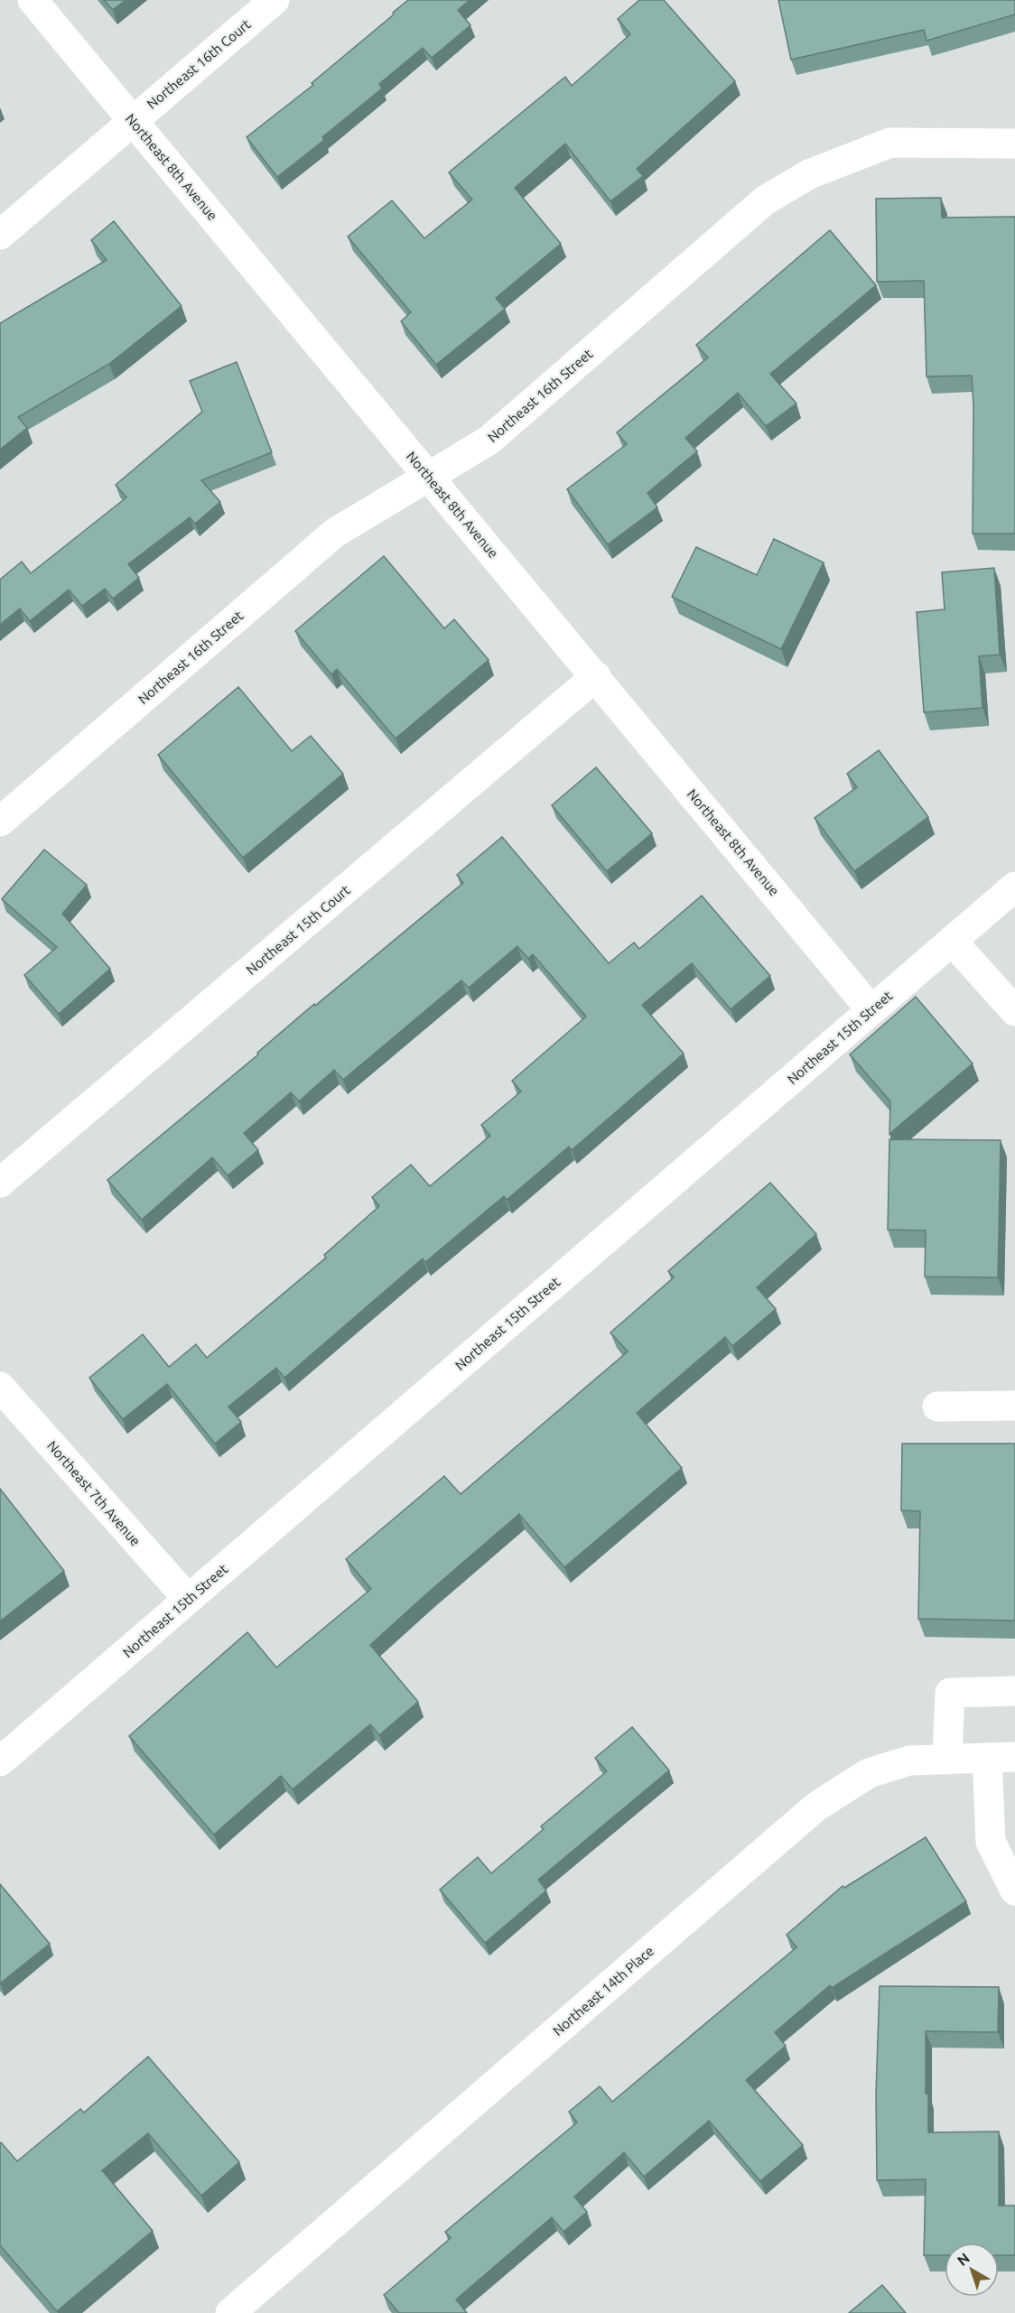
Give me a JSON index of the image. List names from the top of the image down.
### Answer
{
  "streets": {
    "street": [
      "Northeast 16th Court",
      "Northeast 8th Avenue",
      "Northeast 16th Street",
      "Northeast 15th Court",
      "Northeast 15th Street",
      "Northeast 7th Avenue",
      "Northeast 14th Place"
    ]
  },
  "crossings": [
    ["Northeast 16th Court", "Northeast 8th Avenue"],
    ["Northeast 8th Avenue", "Northeast 16th Street"],
    ["Northeast 8th Avenue", "Northeast 15th Court"],
    ["Northeast 8th Avenue", "Northeast 15th Street"],
    ["Northeast 15th Street", "Northeast 7th Avenue"]
  ],
  "north": "top left"
}
